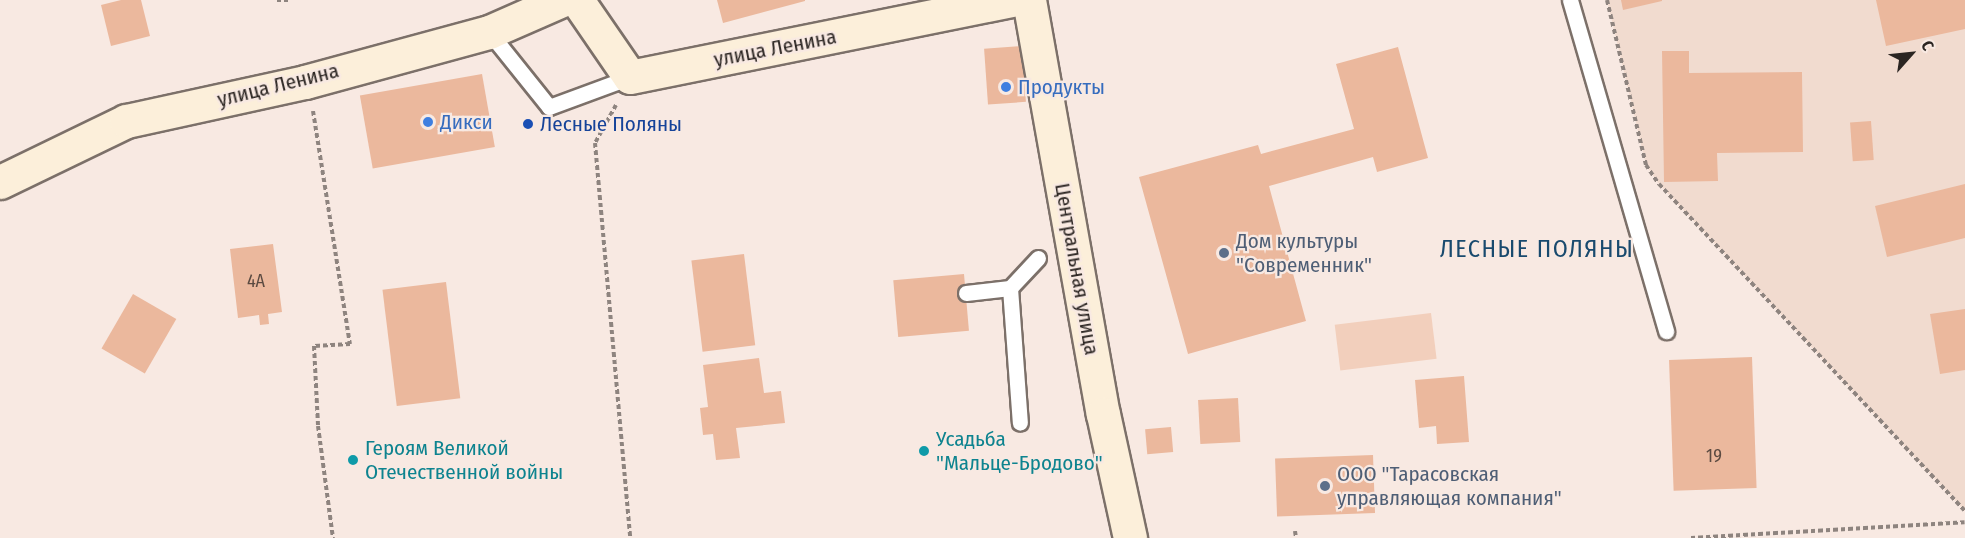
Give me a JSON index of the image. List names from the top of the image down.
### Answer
{
  "streets": {
    "street": ["улица Ленина", "Центральная улица"]
  },
  "districts": ["ЛЕСНЫЕ ПОЛЯНЫ"],
  "places": [
    "Продукты",
    "Дикси",
    "Лесные Поляны",
    "Дом культуры \"Современник\"",
    "Усадьба \"Мальце-Бродово\"",
    "Героям Великой Отечественной войны",
    "ООО \"Тарасовская управляющая компания\""
  ],
  "house_numbers": ["4А", "19"],
  "north": "top right"
}
